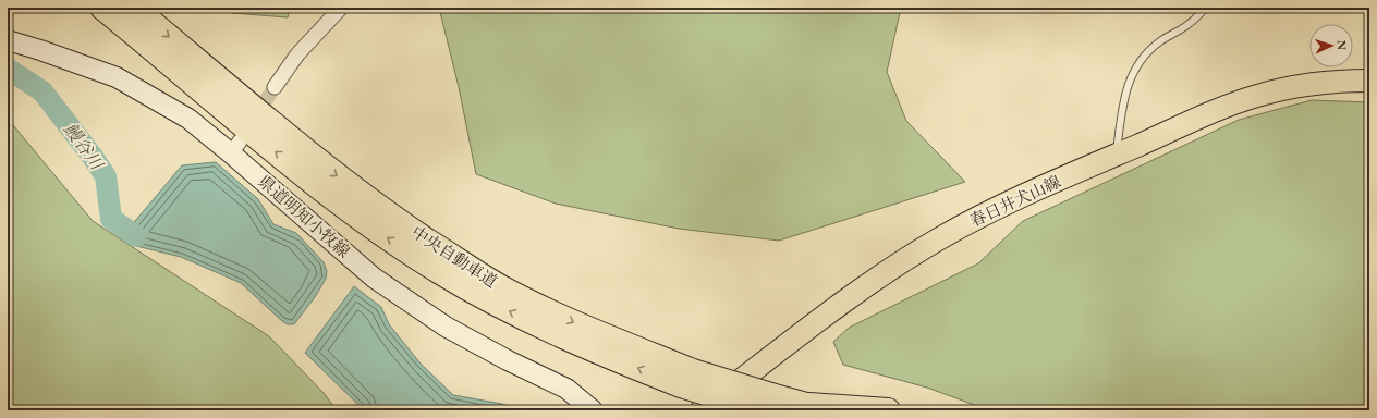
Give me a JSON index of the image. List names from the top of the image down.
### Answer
{
  "streets": {
    "highway": ["中央自動車道"],
    "main road": ["春日井犬山線", "県道明知小牧線"]
  },
  "water": ["鰻谷川"],
  "north": "right"
}
